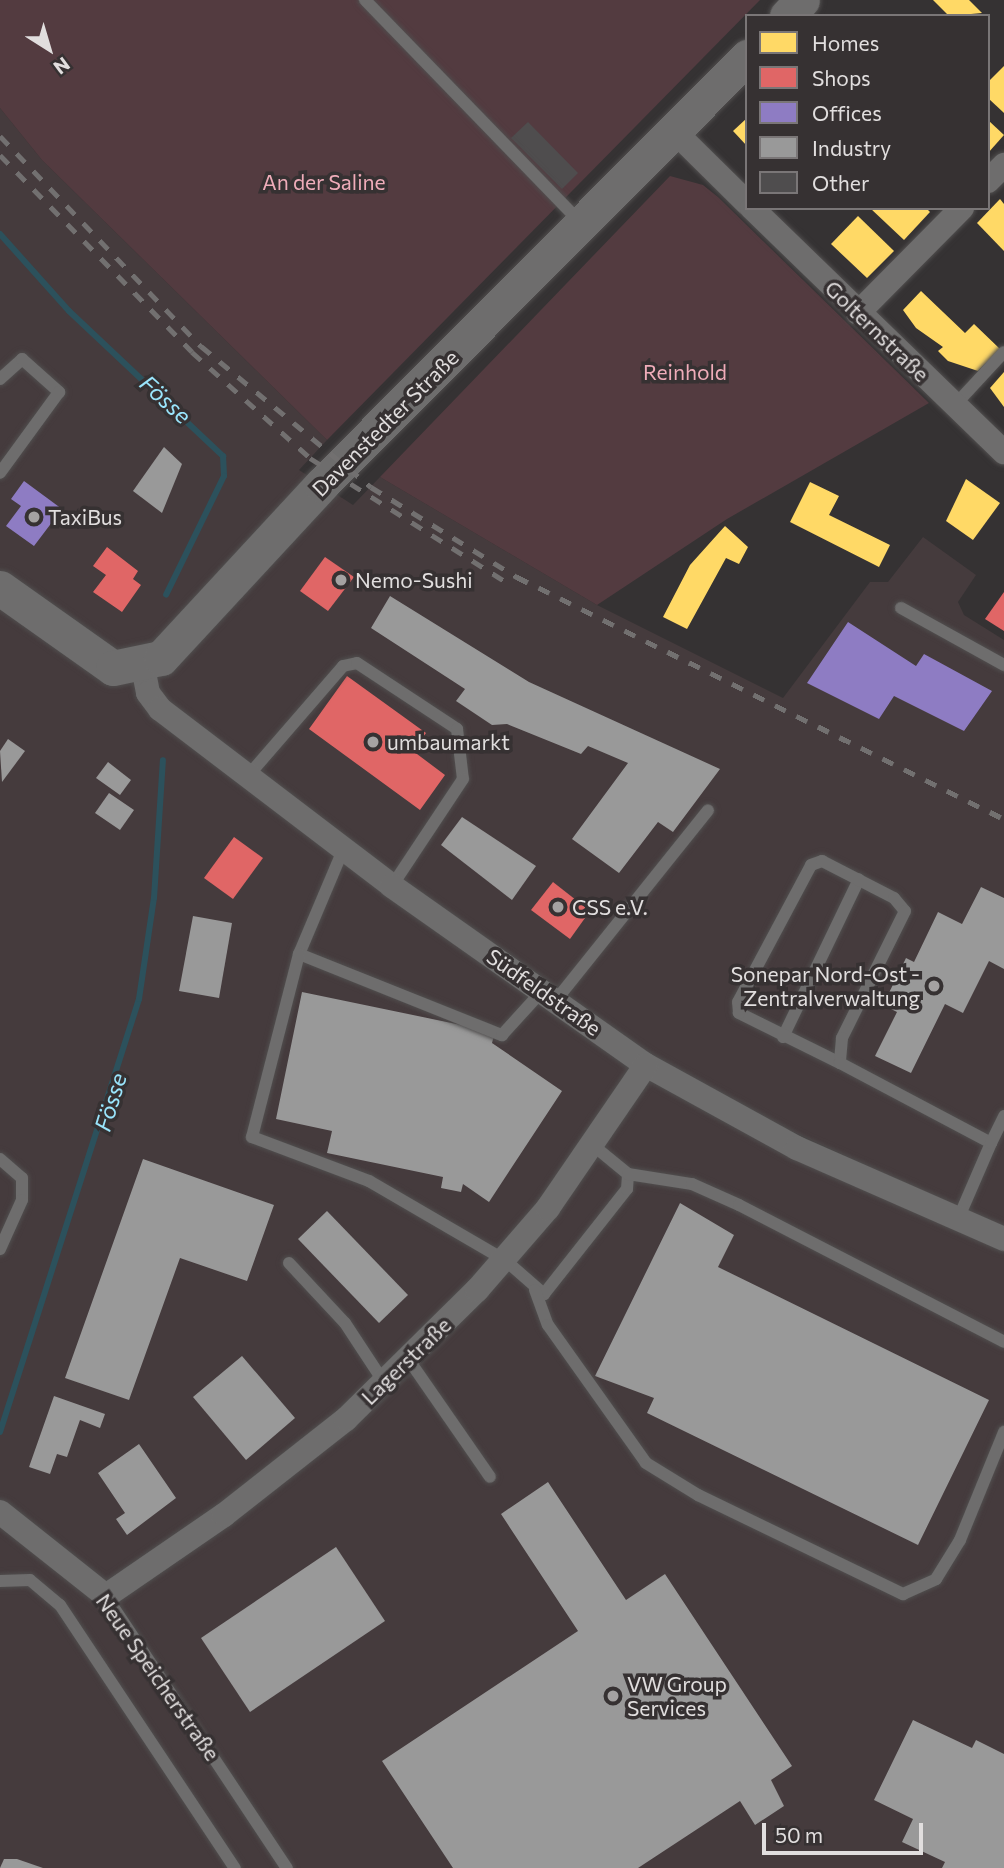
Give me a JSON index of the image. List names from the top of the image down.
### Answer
{
  "streets": {
    "street": [
      "Golternstraße",
      "Davenstedter Straße",
      "Südfeldstraße",
      "Lagerstraße",
      "Neue Speicherstraße"
    ]
  },
  "crossings": [
    ["Davenstedter Straße", "Südfeldstraße"],
    ["Südfeldstraße", "Lagerstraße"],
    ["Lagerstraße", "Neue Speicherstraße"]
  ],
  "water": ["Fösse"],
  "parks": ["An der Saline", "Reinhold"],
  "places": [
    "TaxiBus",
    "Nemo-Sushi",
    "umbaumarkt",
    "CSS e.V.",
    "Sonepar Nord-Ost - Zentralverwaltung",
    "VW Group Services"
  ],
  "legend": [
    "Homes",
    "Shops",
    "Offices",
    "Industry",
    "Other"
  ],
  "scale_bar": "50 m",
  "north": "bottom right"
}
